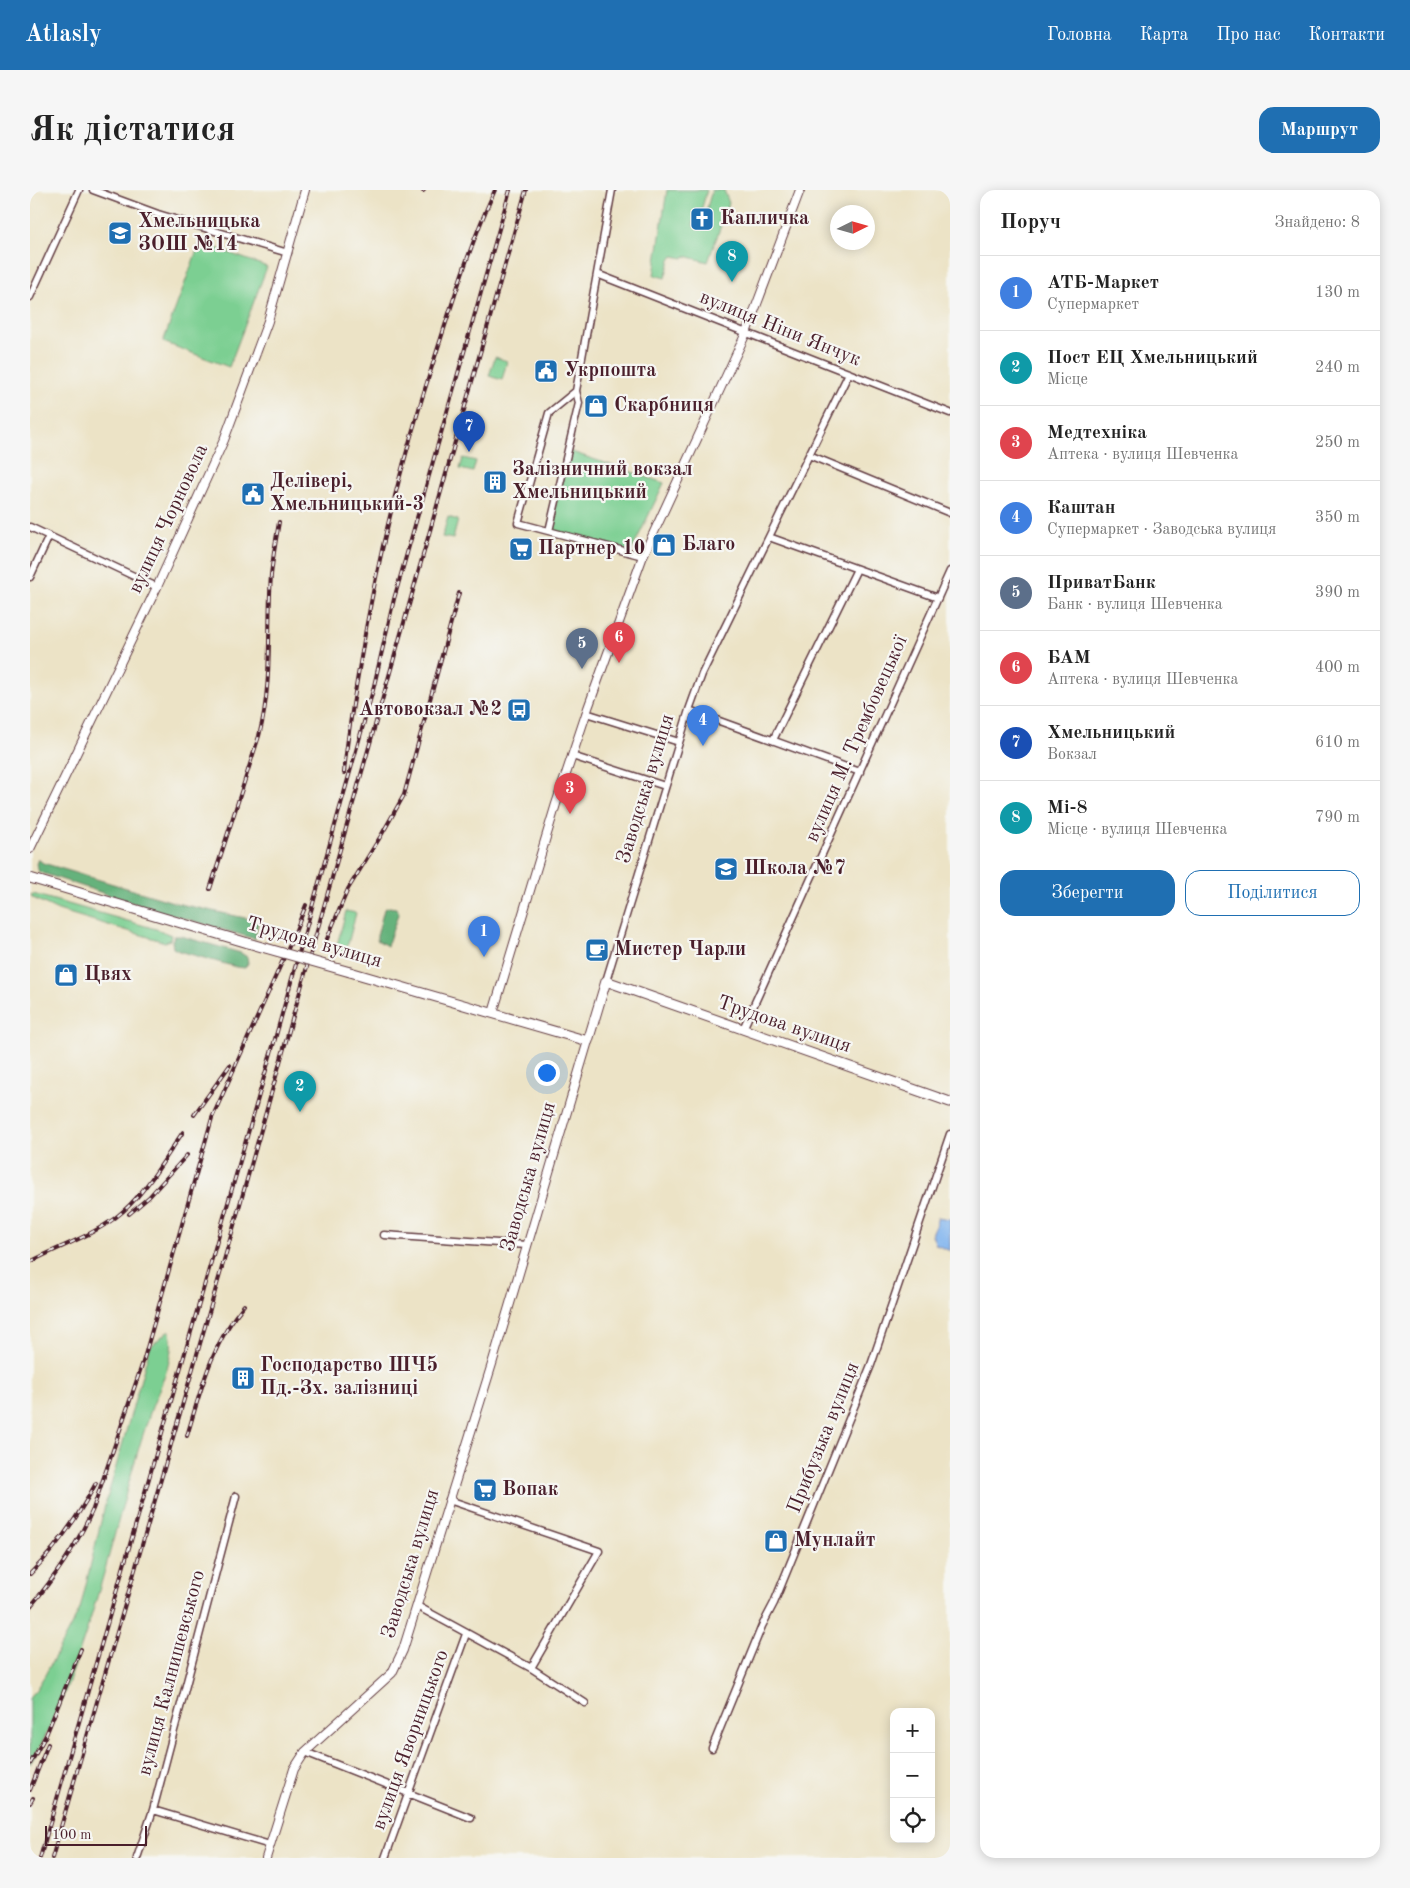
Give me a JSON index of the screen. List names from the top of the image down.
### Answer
{
  "streets": {
    "main road": ["Заводська вулиця", "Трудова вулиця"],
    "street": [
      "вулиця Ніни Янчук",
      "вулиця Чорновола",
      "вулиця М. Трембовецької",
      "Прибузька вулиця",
      "вулиця Калнишевського",
      "вулиця Яворницького"
    ]
  },
  "crossings": [
    ["вулиця Ніни Янчук", "Заводська вулиця"],
    ["вулиця М. Трембовецької", "Трудова вулиця"],
    ["Заводська вулиця", "Трудова вулиця"]
  ],
  "places": {
    "church": ["Капличка"],
    "school or university": ["Хмельницька ЗОШ №14", "Школа №7"],
    "public building": ["Укрпошта", "Делівері, Хмельницький-3"],
    "shop": [
      "Скарбниця",
      "Благо",
      "Цвях",
      "Мунлайт"
    ],
    "building": ["Залізничний вокзал Хмельницький", "Господарство ШЧ5 Пд.-Зх. залізниці"],
    "supermarket": ["Партнер 10", "Вопак"],
    "bus stop": ["Автовокзал №2"],
    "cafe": ["Мистер Чарли"]
  },
  "scale_bar": "100 m",
  "north": "right",
  "page": {
    "header": "Atlasly",
    "nav": [
      "Головна",
      "Карта",
      "Про нас",
      "Контакти"
    ],
    "buttons": [
      "Маршрут",
      ["Зберегти", "Поділитися"]
    ],
    "title": "Як дістатися",
    "heading": ["Поруч", "Знайдено: 8"],
    "pins": [
      "8",
      "7",
      "6",
      "5",
      "4",
      "3",
      "1",
      "2"
    ],
    "list": [
      {
        "mark": "1",
        "name": "АТБ-Маркет",
        "note": "Супермаркет",
        "value": "130 m"
      },
      {
        "mark": "2",
        "name": "Пост ЕЦ Хмельницький",
        "note": "Місце",
        "value": "240 m"
      },
      {
        "mark": "3",
        "name": "Медтехніка",
        "note": "Аптека · вулиця Шевченка",
        "value": "250 m"
      },
      {
        "mark": "4",
        "name": "Каштан",
        "note": "Супермаркет · Заводська вулиця",
        "value": "350 m"
      },
      {
        "mark": "5",
        "name": "ПриватБанк",
        "note": "Банк · вулиця Шевченка",
        "value": "390 m"
      },
      {
        "mark": "6",
        "name": "БАМ",
        "note": "Аптека · вулиця Шевченка",
        "value": "400 m"
      },
      {
        "mark": "7",
        "name": "Хмельницький",
        "note": "Вокзал",
        "value": "610 m"
      },
      {
        "mark": "8",
        "name": "Mi-8",
        "note": "Місце · вулиця Шевченка",
        "value": "790 m"
      }
    ],
    "map_buttons": ["+", "−"],
    "scale": "100 m"
  }
}
